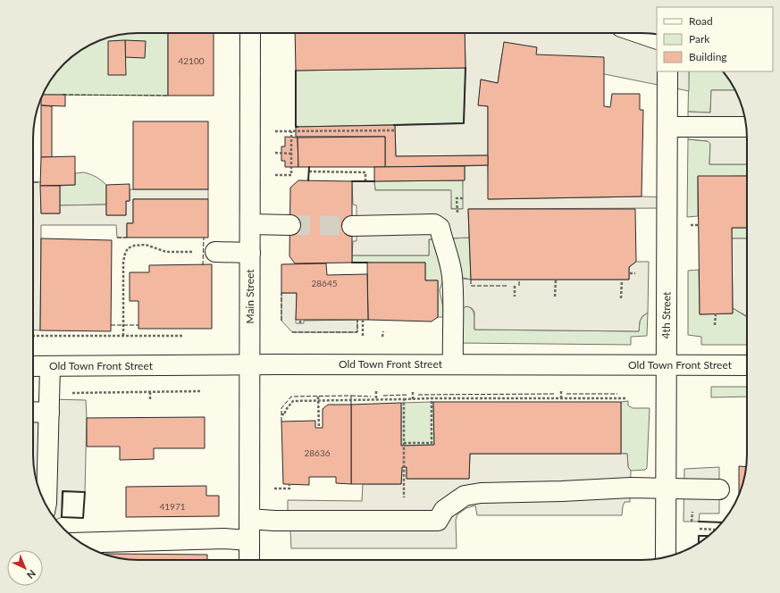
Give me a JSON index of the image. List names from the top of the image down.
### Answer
{
  "streets": {
    "street": ["Main Street", "4th Street", "Old Town Front Street"]
  },
  "crossings": [
    ["Main Street", "Old Town Front Street"],
    ["4th Street", "Old Town Front Street"]
  ],
  "house_numbers": [
    "42100",
    "28645",
    "28636",
    "41971"
  ],
  "legend": ["Road", "Park", "Building"],
  "north": "bottom right"
}
